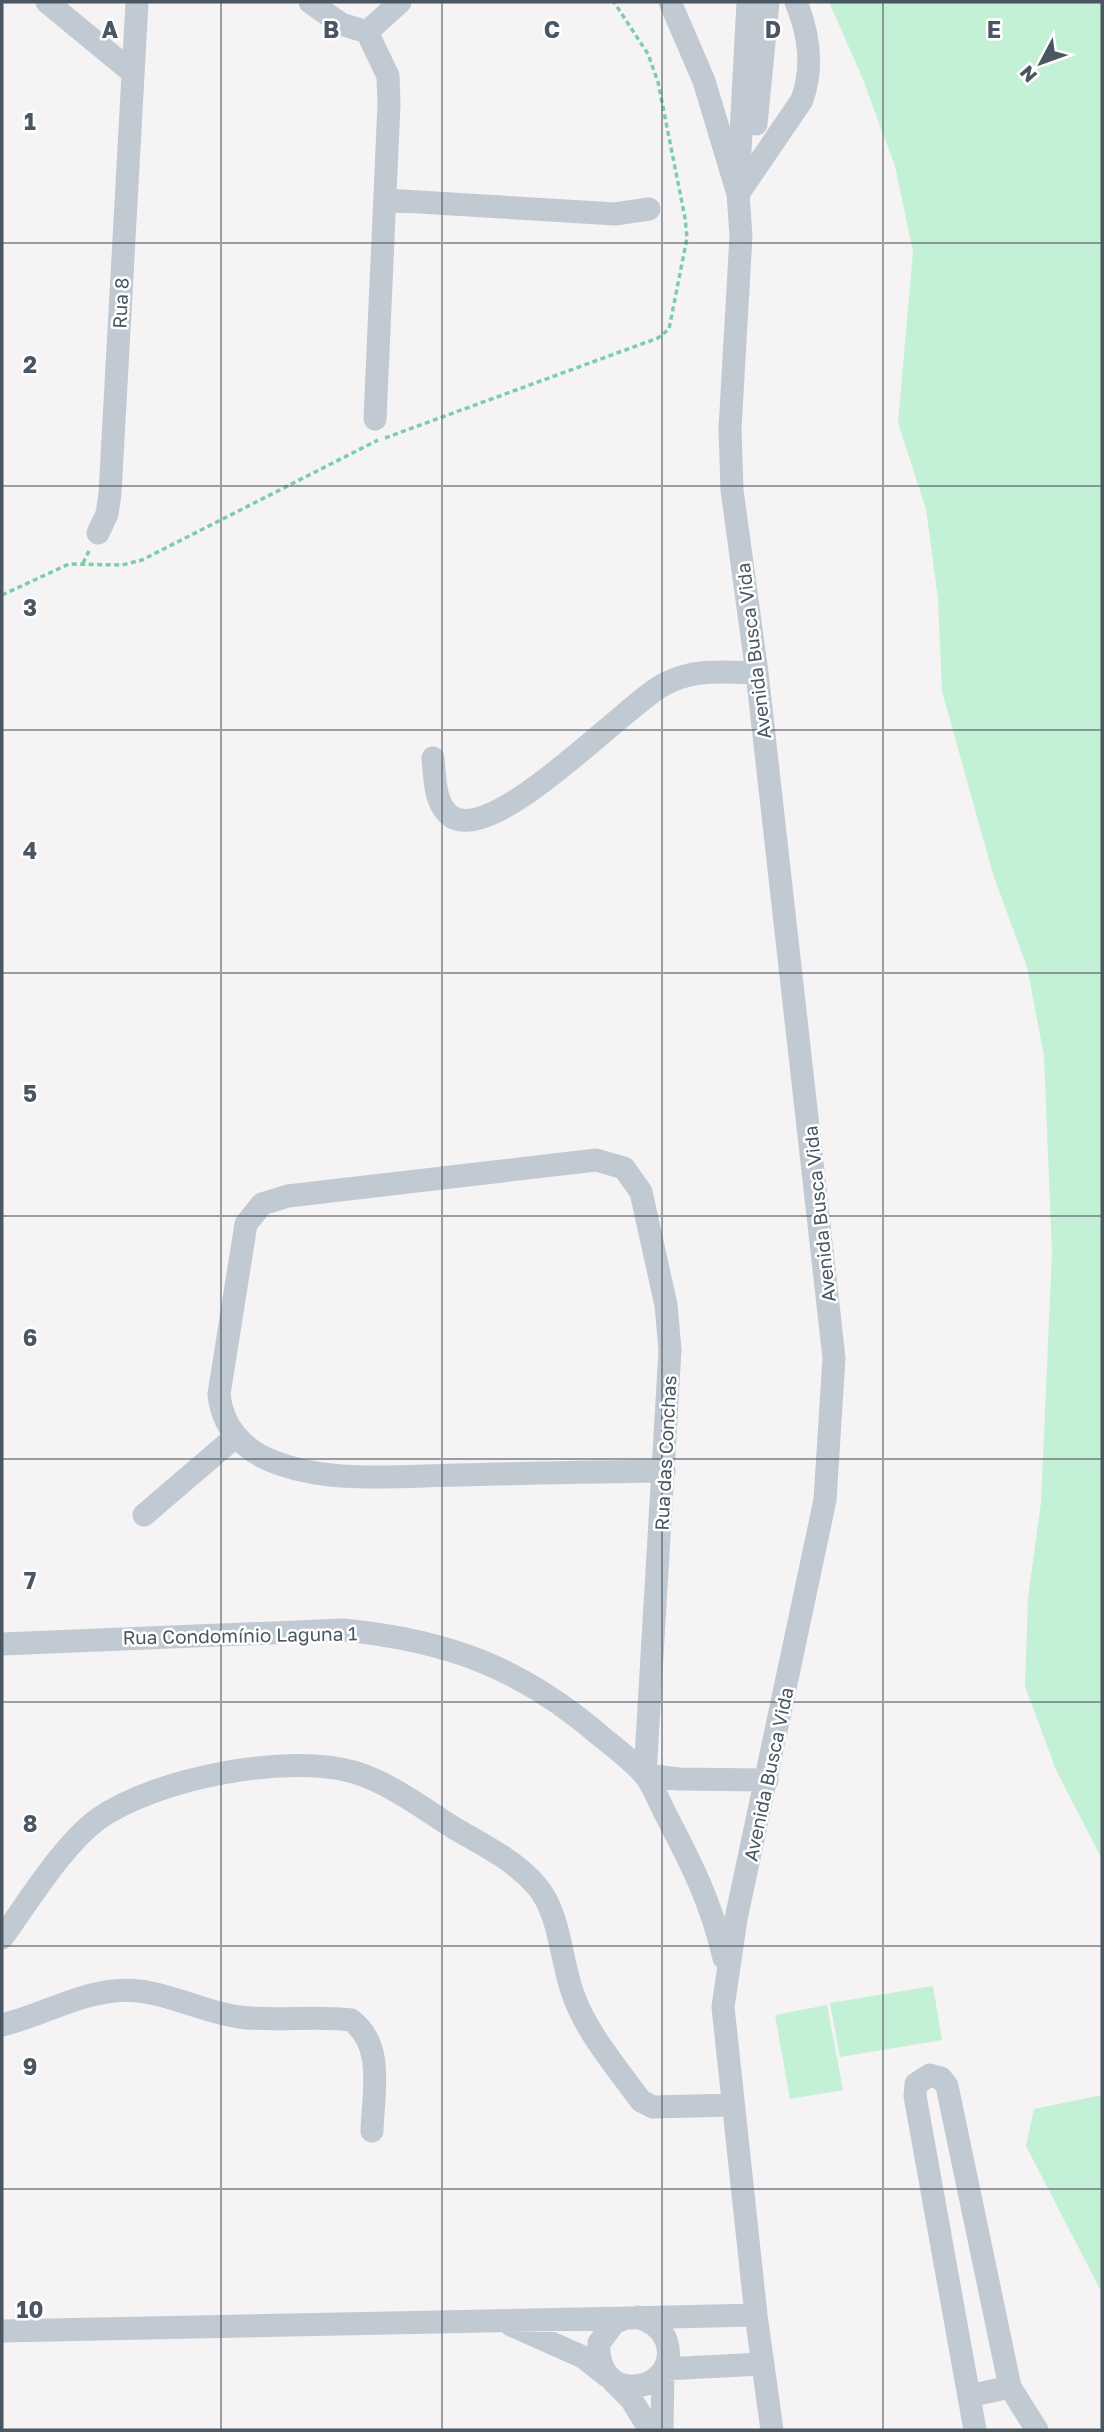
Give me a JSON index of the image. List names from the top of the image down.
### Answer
{
  "streets": {
    "street": [
      "Rua 8",
      "Avenida Busca Vida",
      "Rua das Conchas",
      "Rua Condomínio Laguna 1"
    ]
  },
  "crossings": [
    ["Avenida Busca Vida", "Rua Condomínio Laguna 1"],
    ["Rua das Conchas", "Rua Condomínio Laguna 1"]
  ],
  "north": "bottom left",
  "grid": {
    "columns": [
      "A",
      "B",
      "C",
      "D",
      "E"
    ],
    "rows": [
      "1",
      "2",
      "3",
      "4",
      "5",
      "6",
      "7",
      "8",
      "9",
      "10"
    ]
  }
}
